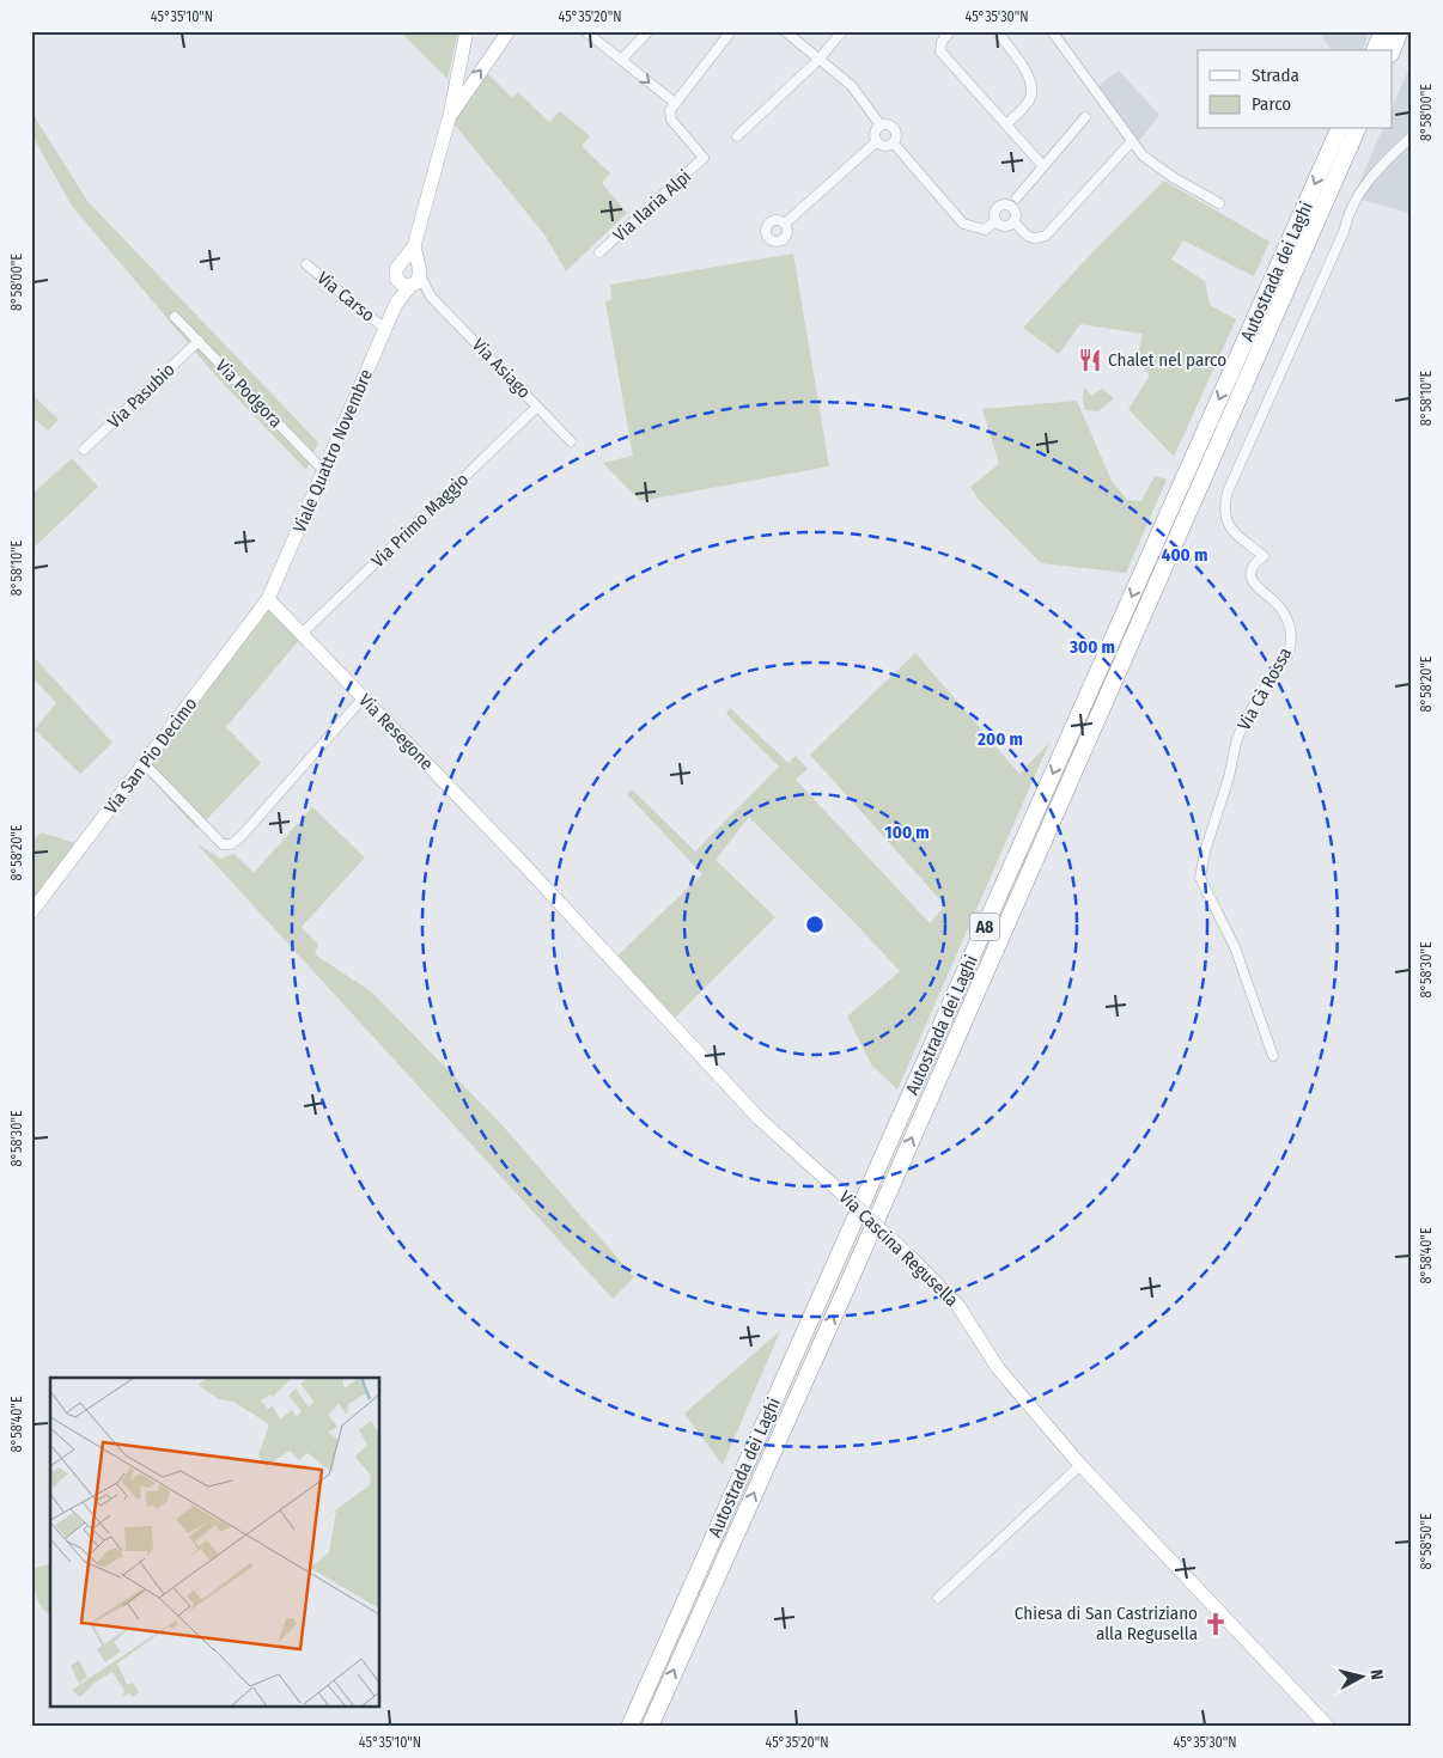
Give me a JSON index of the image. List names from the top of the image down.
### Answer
{
  "streets": {
    "highway": ["Autostrada dei Laghi", "A8"],
    "street": [
      "Via Ilaria Alpi",
      "Via Carso",
      "Via Asiago",
      "Via Podgora",
      "Via Pasubio",
      "Viale Quattro Novembre",
      "Via Primo Maggio",
      "Via Cà Rossa",
      "Via Resegone",
      "Via San Pio Decimo",
      "Via Cascina Regusella"
    ]
  },
  "crossings": [
    ["Via Carso", "Viale Quattro Novembre"],
    ["Via Asiago", "Viale Quattro Novembre"],
    ["Via Asiago", "Via Primo Maggio"],
    ["Via Podgora", "Via Pasubio"],
    ["Via Podgora", "Viale Quattro Novembre"],
    ["Viale Quattro Novembre", "Via Resegone"],
    ["Viale Quattro Novembre", "Via San Pio Decimo"],
    ["Via Primo Maggio", "Via Resegone"],
    ["Via Resegone", "Via San Pio Decimo"],
    ["Via Resegone", "Via Cascina Regusella"]
  ],
  "places": {
    "restaurant": ["Chalet nel parco"],
    "church": ["Chiesa di San Castriziano alla Regusella"]
  },
  "legend": ["Strada", "Parco"],
  "north": "right",
  "coordinates": [
    "45°35'10\"N",
    "45°35'20\"N",
    "45°35'30\"N",
    "8°58'00\"E",
    "8°58'10\"E",
    "8°58'20\"E",
    "8°58'30\"E",
    "8°58'40\"E",
    "8°58'50\"E"
  ],
  "rings": [
    "400 m",
    "300 m",
    "200 m",
    "100 m"
  ]
}
